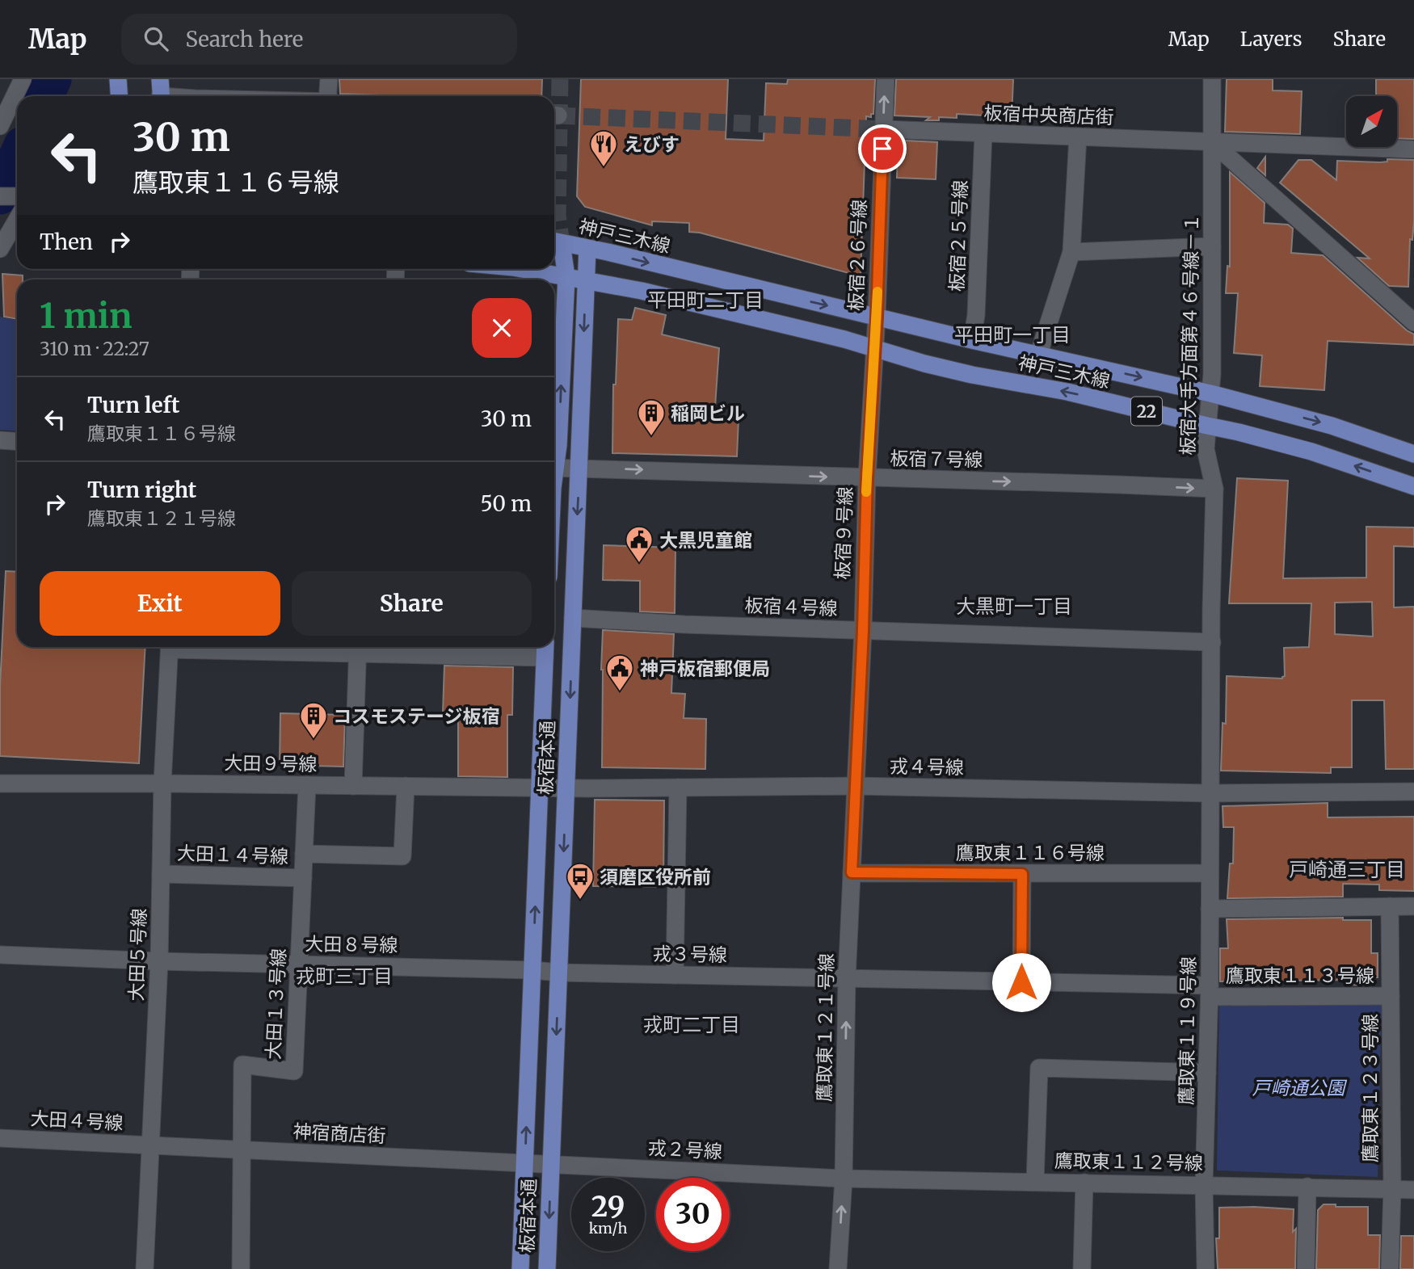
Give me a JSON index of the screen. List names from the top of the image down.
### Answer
{
  "streets": {
    "main road": ["神戸三木線", "22", "板宿本通"],
    "street": [
      "板宿中央商店街",
      "板宿２５号線",
      "板宿２６号線",
      "板宿大手方面第４６号線－１",
      "板宿７号線",
      "板宿９号線",
      "板宿４号線",
      "大田９号線",
      "戎４号線",
      "鷹取東１１６号線",
      "大田１４号線",
      "大田８号線",
      "戎３号線",
      "大田５号線",
      "鷹取東１１３号線",
      "大田１３号線",
      "鷹取東１２１号線",
      "鷹取東１１９号線",
      "鷹取東１２３号線",
      "大田４号線",
      "神宿商店街",
      "戎２号線",
      "鷹取東１１２号線"
    ]
  },
  "crossings": [
    ["板宿中央商店街", "板宿２５号線"],
    ["板宿中央商店街", "板宿２６号線"],
    ["板宿中央商店街", "板宿大手方面第４６号線－１"],
    ["神戸三木線", "板宿２５号線"],
    ["神戸三木線", "板宿２６号線"],
    ["神戸三木線", "板宿大手方面第４６号線－１"],
    ["神戸三木線", "板宿９号線"],
    ["神戸三木線", "板宿本通"],
    ["板宿２６号線", "板宿９号線"],
    ["板宿大手方面第４６号線－１", "板宿７号線"],
    ["板宿大手方面第４６号線－１", "板宿４号線"],
    ["板宿大手方面第４６号線－１", "戎４号線"],
    ["板宿大手方面第４６号線－１", "鷹取東１１９号線"],
    ["板宿７号線", "板宿９号線"],
    ["板宿７号線", "板宿本通"],
    ["板宿９号線", "板宿４号線"],
    ["板宿９号線", "戎４号線"],
    ["板宿９号線", "鷹取東１２１号線"],
    ["板宿４号線", "板宿本通"],
    ["板宿本通", "大田９号線"],
    ["板宿本通", "戎４号線"],
    ["板宿本通", "大田８号線"],
    ["板宿本通", "戎３号線"],
    ["板宿本通", "神宿商店街"],
    ["板宿本通", "戎２号線"],
    ["大田９号線", "戎４号線"],
    ["大田９号線", "大田１４号線"],
    ["大田９号線", "大田５号線"],
    ["大田９号線", "大田１３号線"],
    ["戎４号線", "鷹取東１２１号線"],
    ["戎４号線", "鷹取東１１９号線"],
    ["鷹取東１１６号線", "鷹取東１２１号線"],
    ["鷹取東１１６号線", "鷹取東１１９号線"],
    ["大田１４号線", "大田５号線"],
    ["大田１４号線", "大田１３号線"],
    ["大田８号線", "戎３号線"],
    ["大田８号線", "大田５号線"],
    ["大田８号線", "大田１３号線"],
    ["戎３号線", "鷹取東１１３号線"],
    ["戎３号線", "鷹取東１２１号線"],
    ["大田５号線", "大田４号線"],
    ["大田５号線", "神宿商店街"],
    ["鷹取東１１３号線", "鷹取東１１９号線"],
    ["鷹取東１１３号線", "鷹取東１２３号線"],
    ["大田１３号線", "神宿商店街"],
    ["鷹取東１２１号線", "戎２号線"],
    ["鷹取東１２１号線", "鷹取東１１２号線"],
    ["鷹取東１１９号線", "鷹取東１１２号線"],
    ["鷹取東１２３号線", "鷹取東１１２号線"],
    ["大田４号線", "神宿商店街"],
    ["神宿商店街", "戎２号線"],
    ["戎２号線", "鷹取東１１２号線"]
  ],
  "one_way": ["板宿７号線", "鷹取東１２１号線"],
  "districts": [
    "平田町二丁目",
    "平田町一丁目",
    "大黒町一丁目",
    "戸崎通三丁目",
    "戎町三丁目",
    "戎町二丁目"
  ],
  "parks": ["戸崎通公園"],
  "places": {
    "restaurant": ["えびす"],
    "building": ["稲岡ビル", "コスモステージ板宿"],
    "public building": ["大黒児童館", "神戸板宿郵便局"],
    "bus stop": ["須磨区役所前"]
  },
  "north": "top right",
  "page": {
    "header": "Map",
    "search": "Search here",
    "nav": ["Map", "Layers", "Share"],
    "turn": ["30 m", "鷹取東１１６号線"],
    "then": "Then",
    "heading": ["1 min", "310 m · 22:27"],
    "list": [
      {
        "name": "Turn left",
        "note": "鷹取東１１６号線",
        "value": "30 m"
      },
      {
        "name": "Turn right",
        "note": "鷹取東１２１号線",
        "value": "50 m"
      }
    ],
    "buttons": ["Exit", "Share"],
    "speed": "29 km/h",
    "limit": "30"
  }
}
